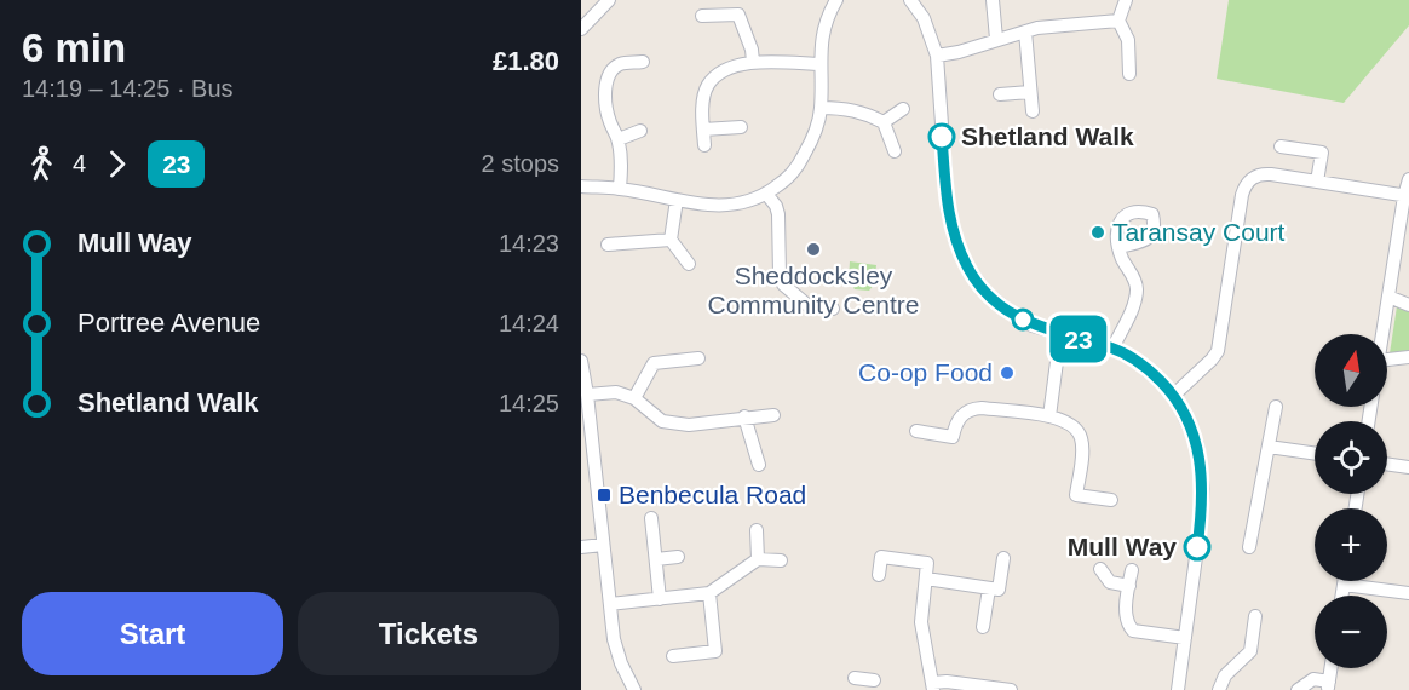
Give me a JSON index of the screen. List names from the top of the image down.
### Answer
{
  "places": {
    "other": [
      "Shetland Walk",
      "Taransay Court",
      "Sheddocksley Community Centre",
      "Co-op Food",
      "Mull Way"
    ],
    "transit": ["Benbecula Road"]
  },
  "lines": ["bus line 23"],
  "north": "top",
  "page": {
    "heading": ["6 min", "14:19 – 14:25 · Bus", "£1.80"],
    "on_map": "23",
    "legs": ["4", "23", "2 stops"],
    "list": [
      {
        "name": "Mull Way",
        "value": "14:23"
      },
      {
        "name": "Portree Avenue",
        "value": "14:24"
      },
      {
        "name": "Shetland Walk",
        "value": "14:25"
      }
    ],
    "map_buttons": ["+", "−"],
    "buttons": ["Start", "Tickets"]
  }
}
